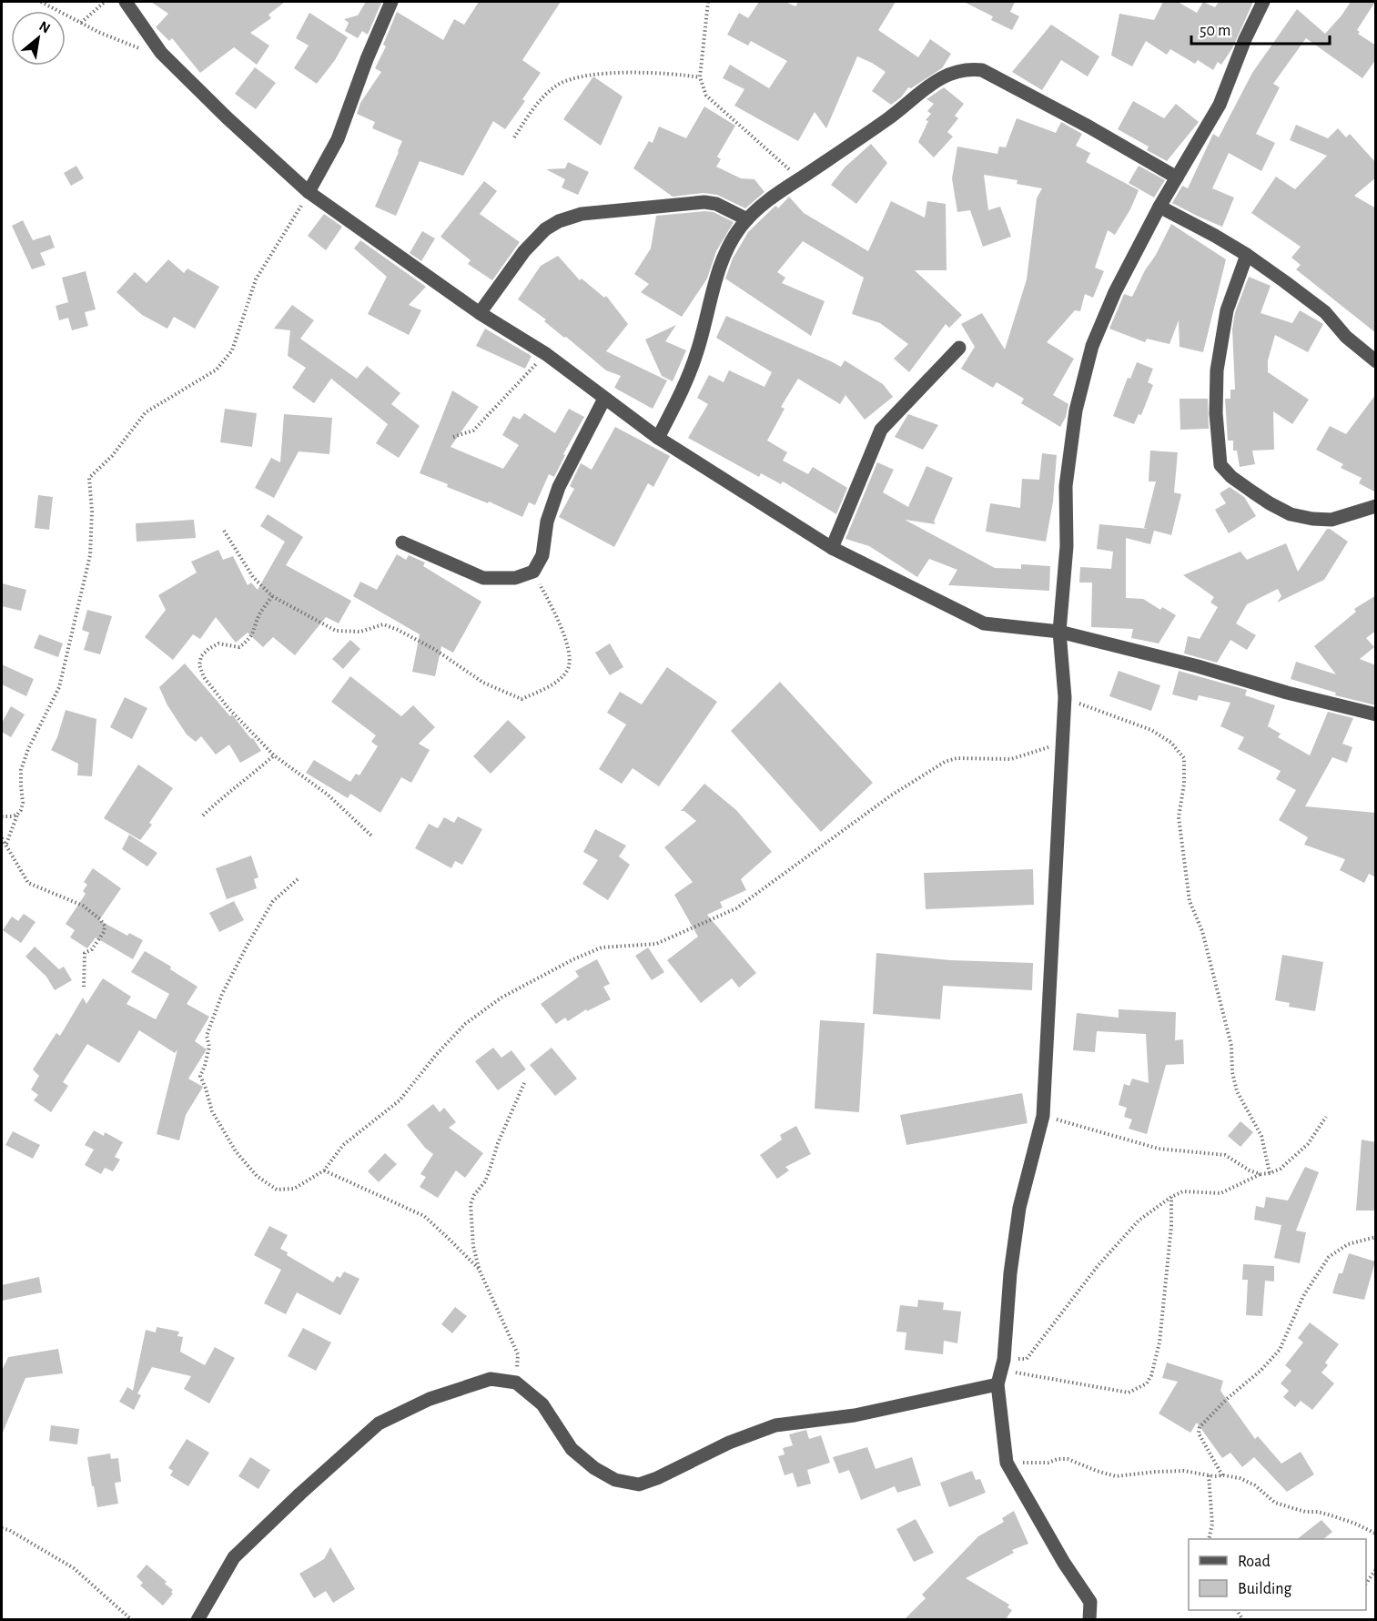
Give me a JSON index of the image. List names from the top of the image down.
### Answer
{
  "legend": ["Road", "Building"],
  "scale_bar": "50 m",
  "north": "top right"
}
